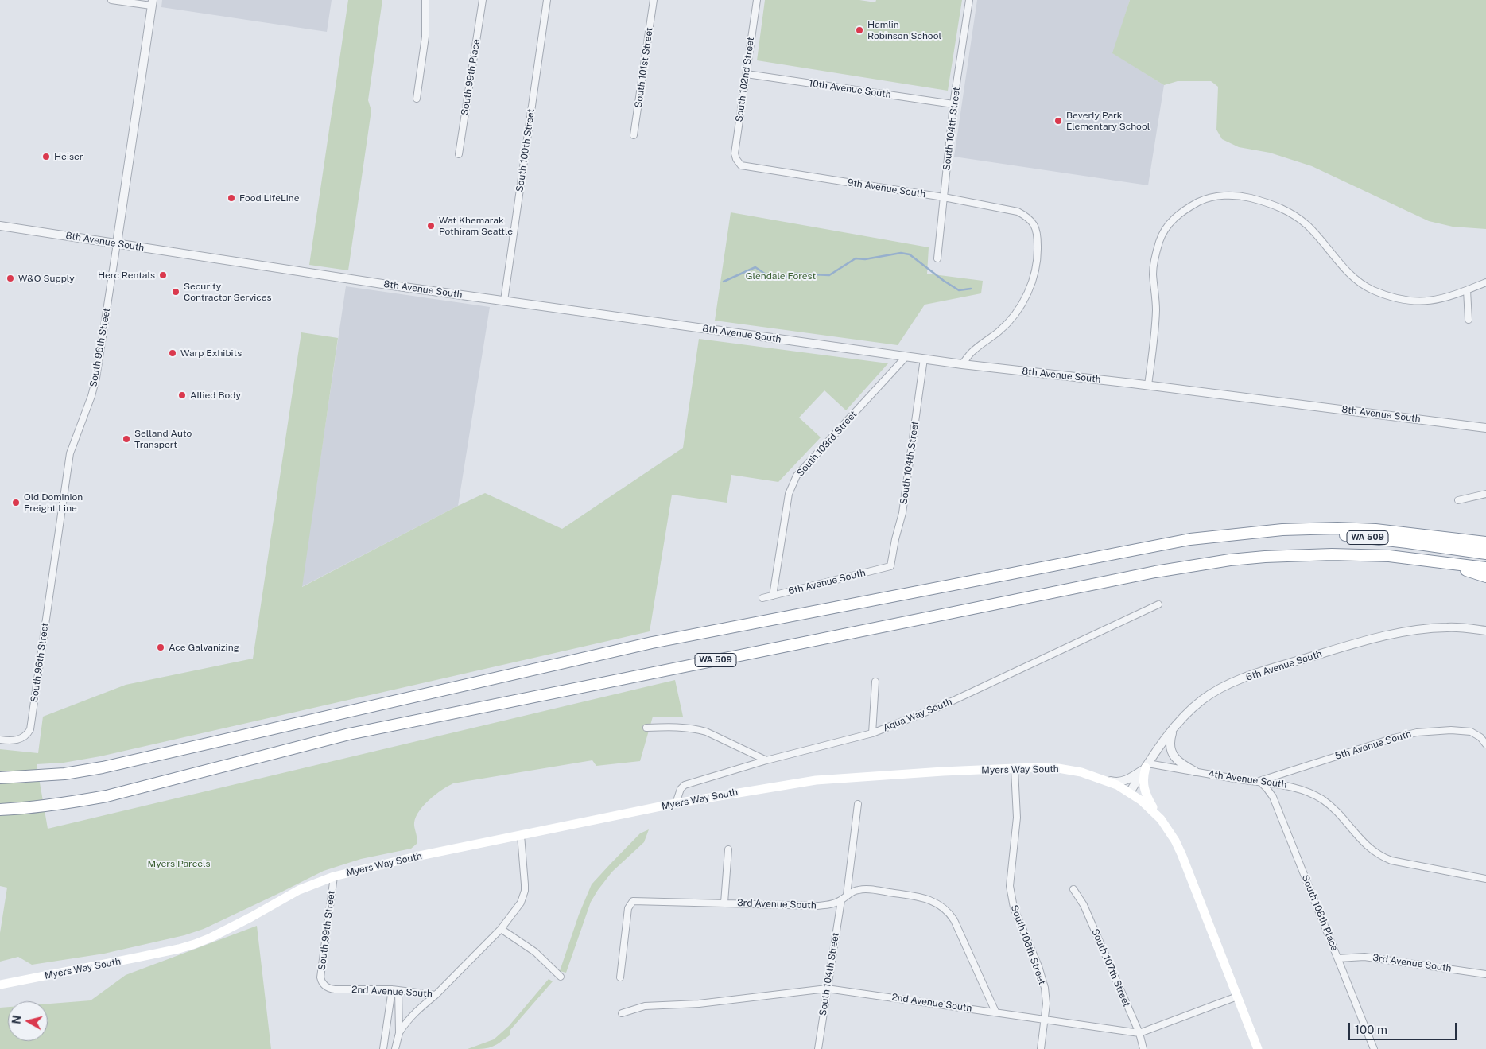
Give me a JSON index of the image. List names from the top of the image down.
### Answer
{
  "streets": {
    "highway": ["WA 509"],
    "main road": ["Myers Way South"],
    "street": [
      "South 101st Street",
      "South 99th Place",
      "South 102nd Street",
      "10th Avenue South",
      "South 104th Street",
      "South 100th Street",
      "9th Avenue South",
      "8th Avenue South",
      "South 96th Street",
      "South 103rd Street",
      "6th Avenue South",
      "Aqua Way South",
      "5th Avenue South",
      "4th Avenue South",
      "3rd Avenue South",
      "South 108th Place",
      "South 99th Street",
      "South 106th Street",
      "South 107th Street",
      "2nd Avenue South"
    ]
  },
  "crossings": [
    ["South 102nd Street", "10th Avenue South"],
    ["South 102nd Street", "9th Avenue South"],
    ["10th Avenue South", "South 104th Street"],
    ["South 104th Street", "9th Avenue South"],
    ["South 104th Street", "8th Avenue South"],
    ["South 104th Street", "6th Avenue South"],
    ["South 104th Street", "3rd Avenue South"],
    ["South 104th Street", "2nd Avenue South"],
    ["South 100th Street", "8th Avenue South"],
    ["9th Avenue South", "8th Avenue South"],
    ["8th Avenue South", "South 96th Street"],
    ["8th Avenue South", "South 103rd Street"],
    ["South 103rd Street", "6th Avenue South"],
    ["6th Avenue South", "Myers Way South"],
    ["6th Avenue South", "4th Avenue South"],
    ["Aqua Way South", "Myers Way South"],
    ["5th Avenue South", "4th Avenue South"],
    ["5th Avenue South", "South 108th Place"],
    ["Myers Way South", "South 99th Street"],
    ["Myers Way South", "South 106th Street"],
    ["Myers Way South", "2nd Avenue South"],
    ["4th Avenue South", "South 108th Place"],
    ["3rd Avenue South", "South 108th Place"],
    ["3rd Avenue South", "2nd Avenue South"],
    ["South 99th Street", "2nd Avenue South"],
    ["South 106th Street", "2nd Avenue South"],
    ["South 107th Street", "2nd Avenue South"]
  ],
  "parks": ["Glendale Forest", "Myers Parcels"],
  "places": [
    "Hamlin Robinson School",
    "Beverly Park Elementary School",
    "Heiser",
    "Food LifeLine",
    "Wat Khemarak Pothiram Seattle",
    "Herc Rentals",
    "W&O Supply",
    "Security Contractor Services",
    "Warp Exhibits",
    "Allied Body",
    "Selland Auto Transport",
    "Old Dominion Freight Line",
    "Ace Galvanizing"
  ],
  "scale_bar": "100 m",
  "north": "left"
}
